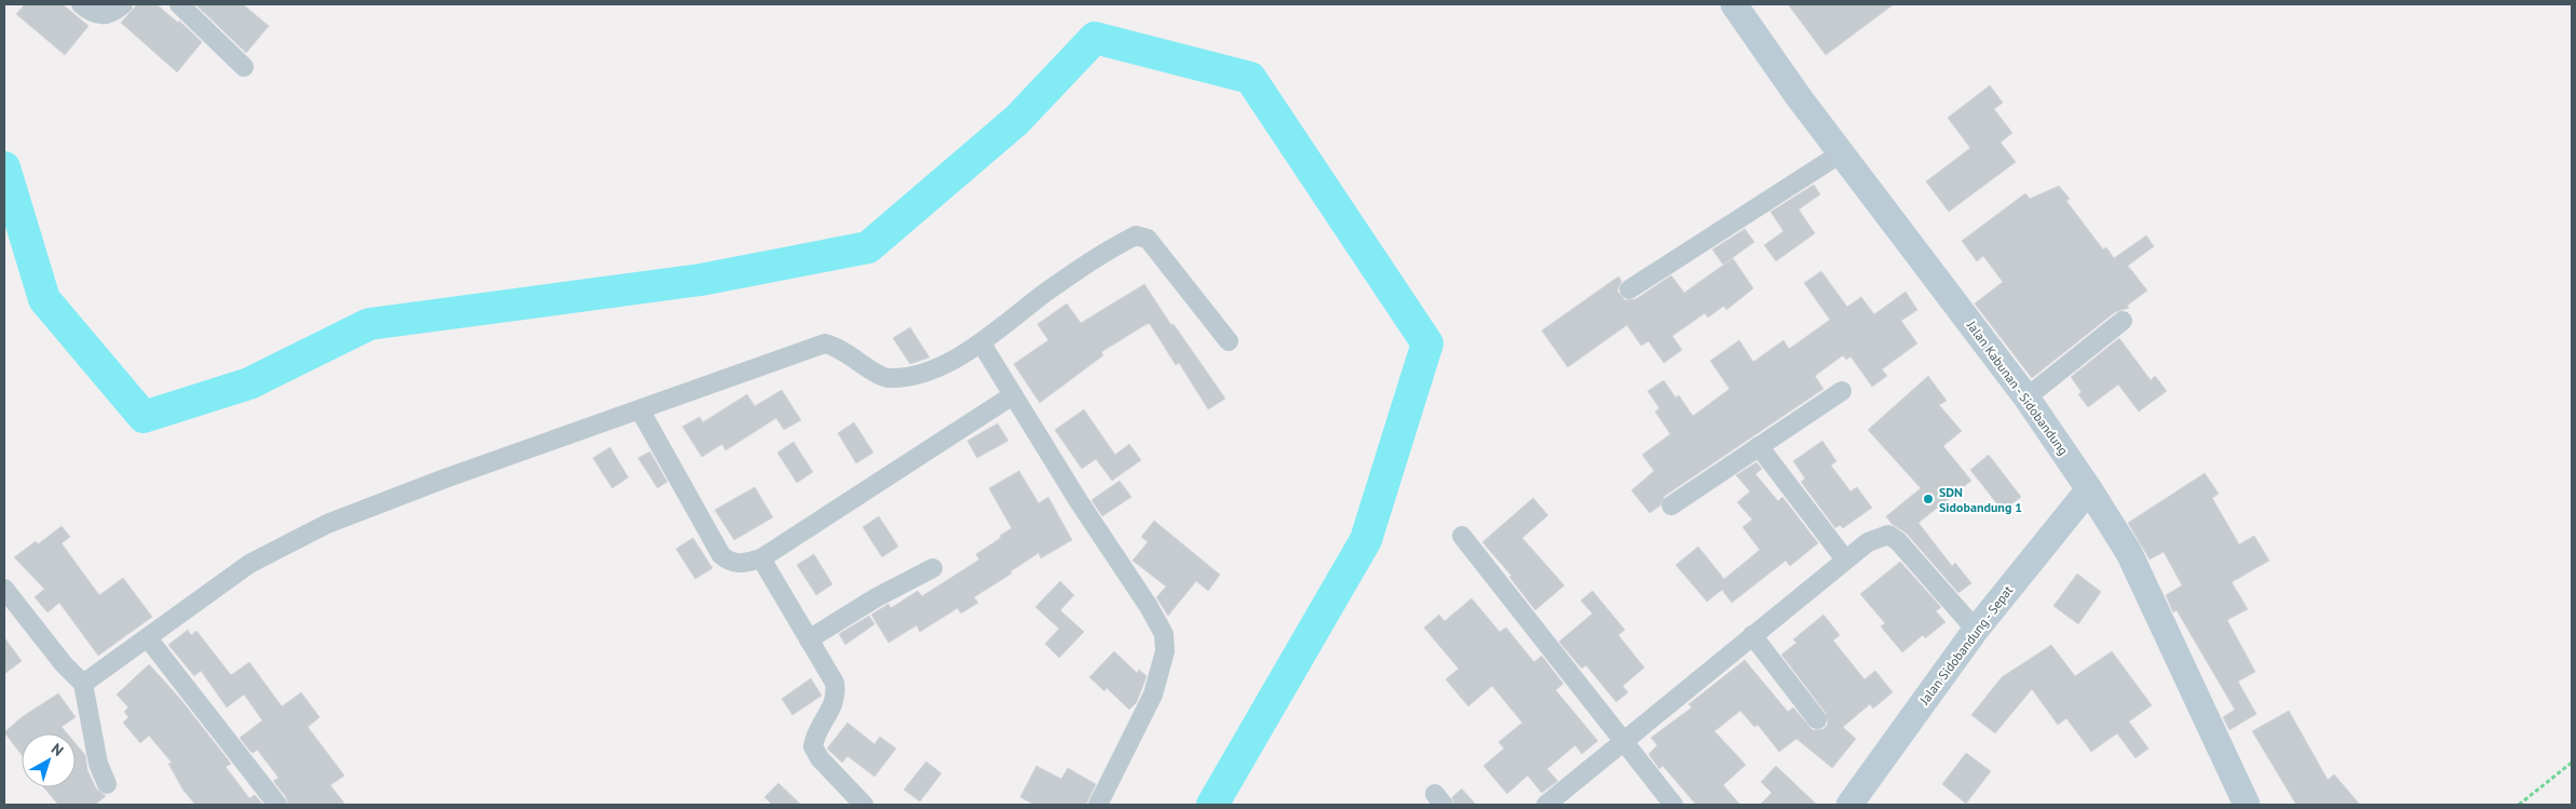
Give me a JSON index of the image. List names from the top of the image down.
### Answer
{
  "streets": {
    "street": ["Jalan Kabunan - Sidobandung", "Jalan Sidobandung - Sepat"]
  },
  "crossings": [
    ["Jalan Kabunan - Sidobandung", "Jalan Sidobandung - Sepat"]
  ],
  "places": ["SDN Sidobandung 1"],
  "north": "top right"
}
